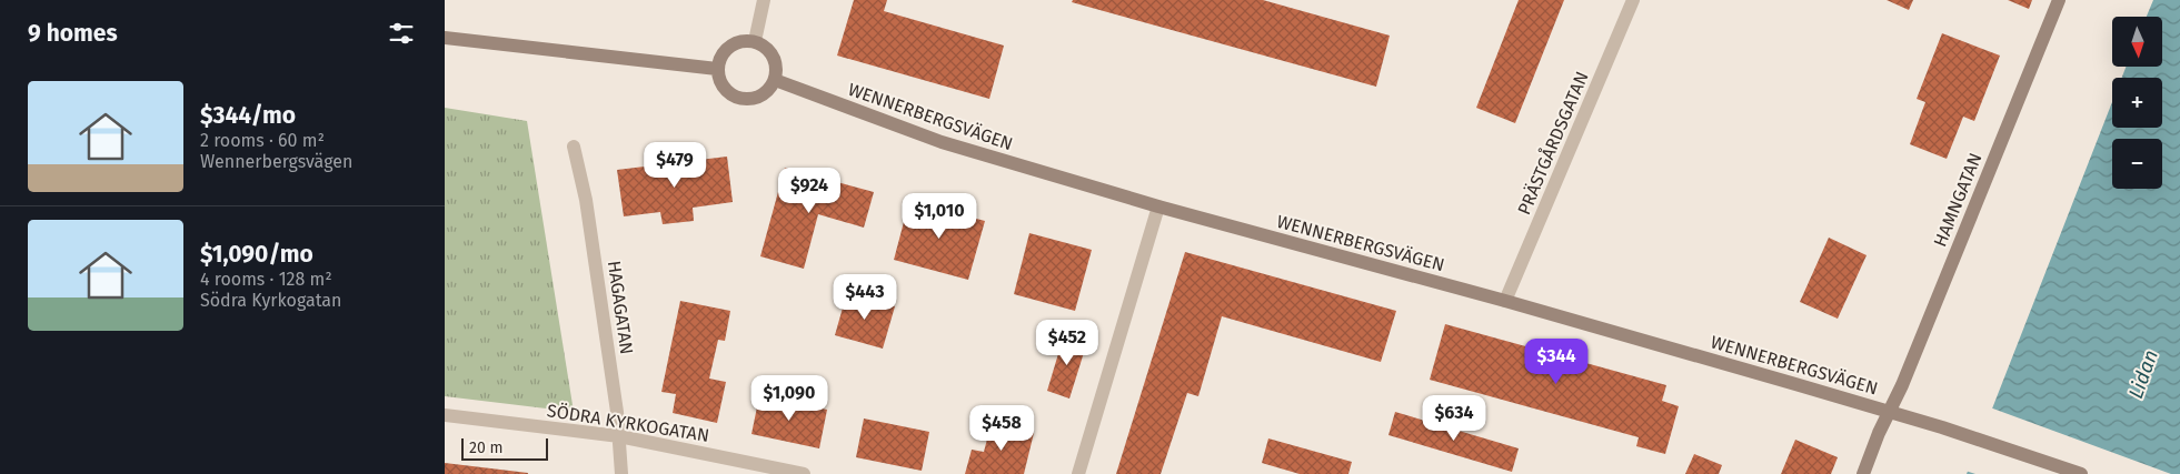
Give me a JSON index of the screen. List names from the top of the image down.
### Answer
{
  "streets": {
    "main road": ["WENNERBERGSVÄGEN", "HAMNGATAN"],
    "street": ["PRÄSTGÅRDSGATAN", "HAGAGATAN", "SÖDRA KYRKOGATAN"]
  },
  "crossings": [
    ["WENNERBERGSVÄGEN", "PRÄSTGÅRDSGATAN"],
    ["WENNERBERGSVÄGEN", "HAMNGATAN"],
    ["HAGAGATAN", "SÖDRA KYRKOGATAN"]
  ],
  "water": ["Lidan"],
  "scale_bar": "20 m",
  "north": "bottom",
  "page": {
    "heading": "9 homes",
    "map_buttons": ["+", "−"],
    "list": [
      {
        "name": "$344/mo",
        "note": "2 rooms · 60 m² · Wennerbergsvägen"
      },
      {
        "name": "$1,090/mo",
        "note": "4 rooms · 128 m² · Södra Kyrkogatan"
      }
    ],
    "price": [
      "$479",
      "$924",
      "$1,010",
      "$443",
      "$452",
      "$344",
      "$1,090",
      "$634",
      "$458"
    ],
    "scale": "20 m"
  }
}
